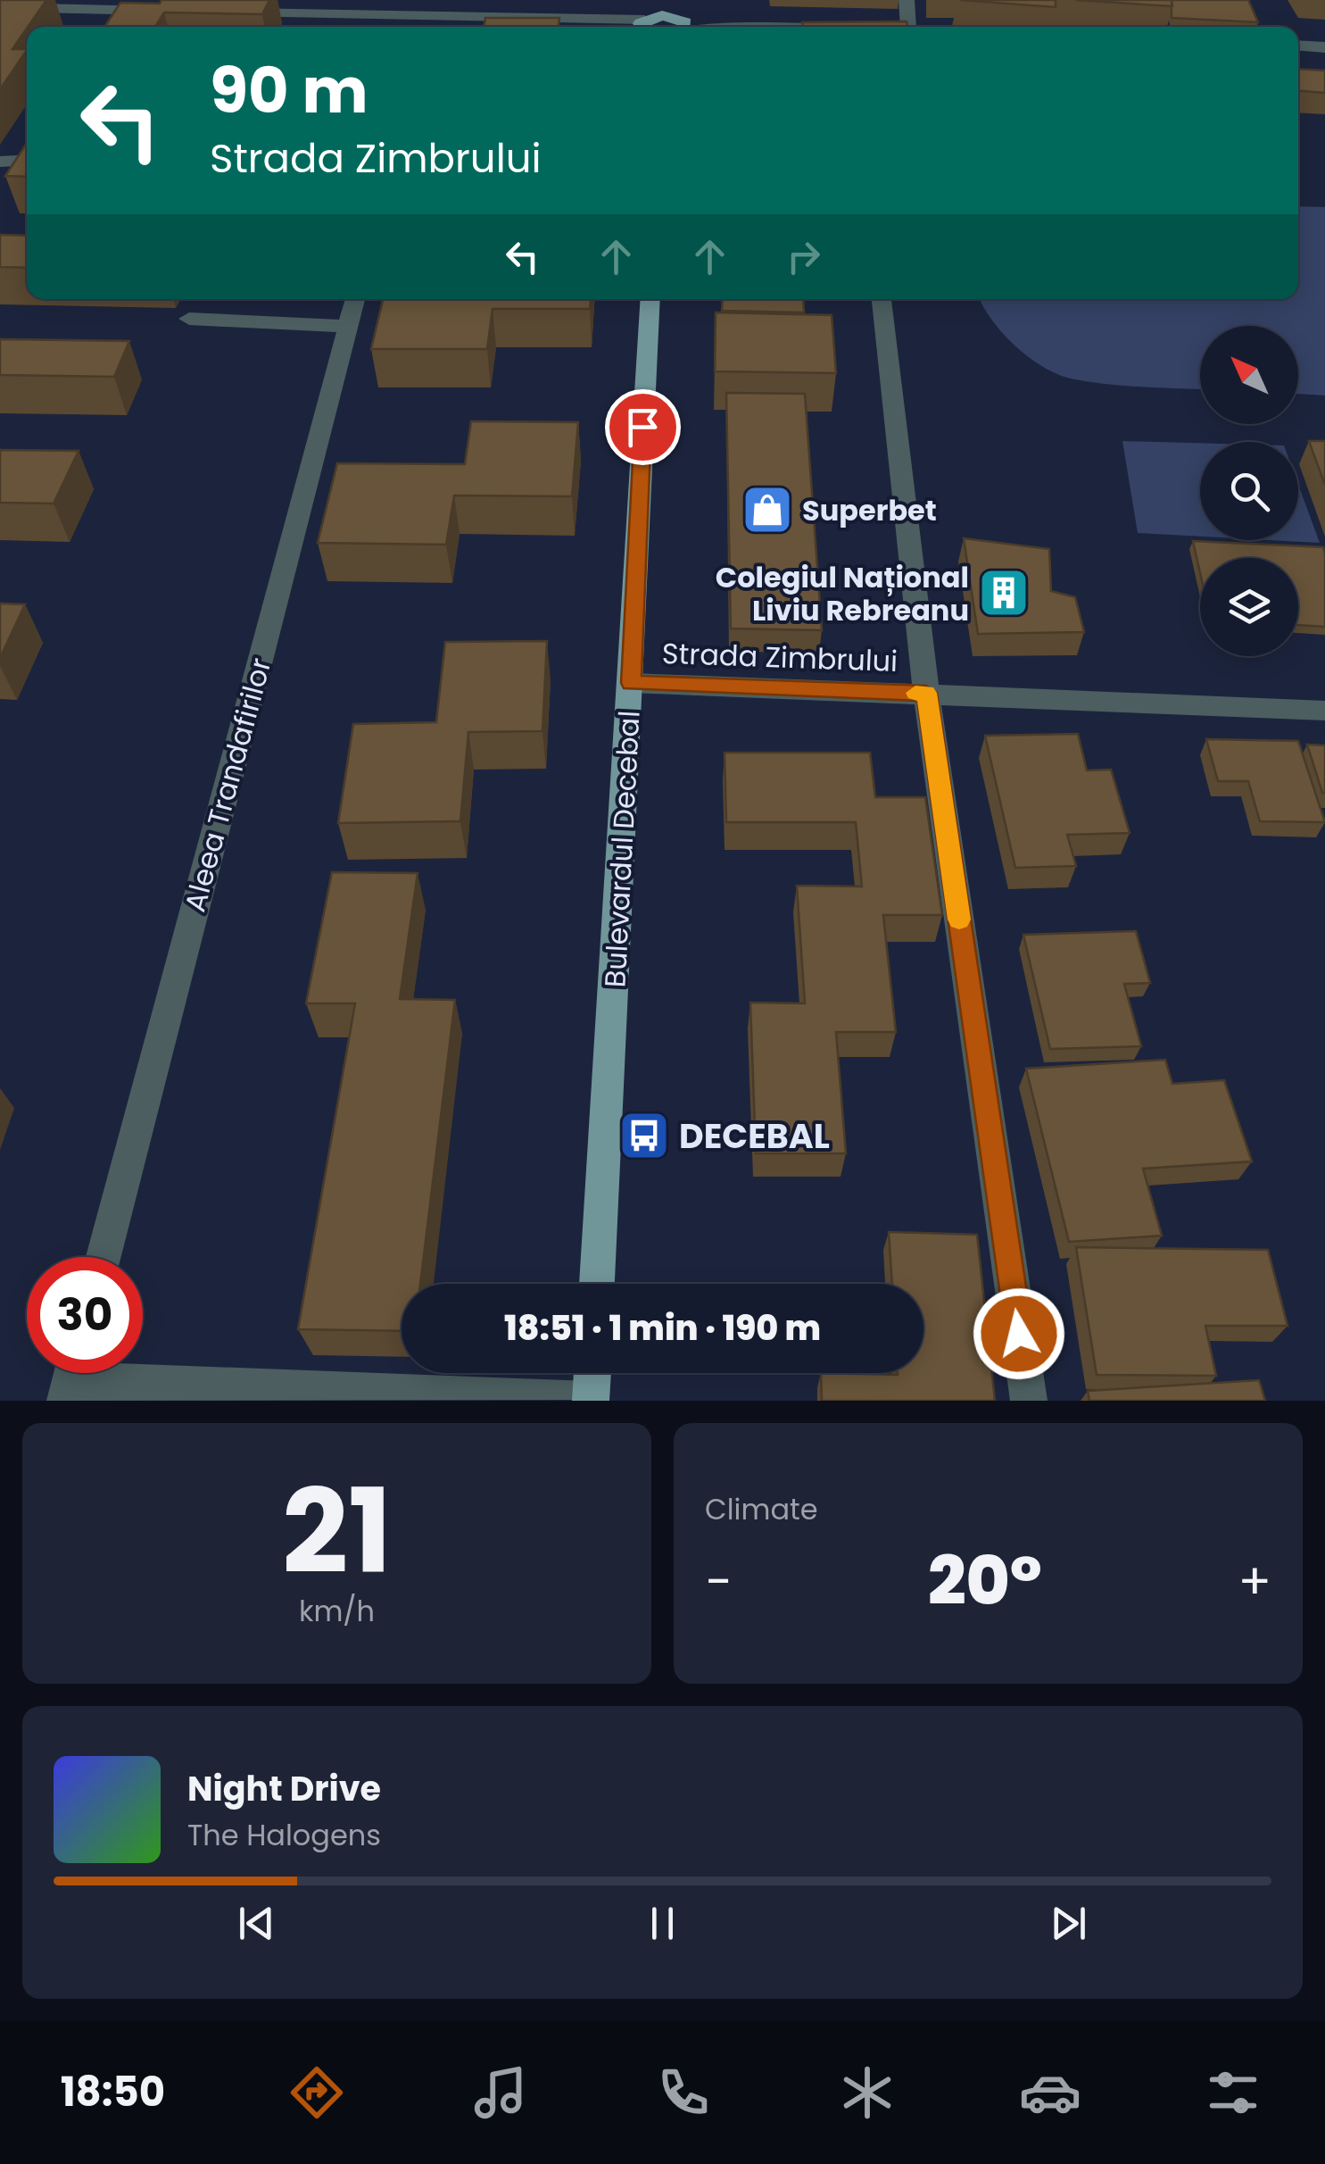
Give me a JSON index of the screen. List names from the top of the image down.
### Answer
{
  "streets": {
    "main road": ["Bulevardul Decebal"],
    "street": ["Strada Zimbrului", "Aleea Trandafirilor"]
  },
  "crossings": [
    ["Strada Zimbrului", "Bulevardul Decebal"]
  ],
  "places": {
    "shop": ["Superbet"],
    "building": ["Colegiul Național Liviu Rebreanu"],
    "bus stop": ["DECEBAL"]
  },
  "north": "top left",
  "page": {
    "turn": ["90 m", "Strada Zimbrului"],
    "limit": "30",
    "trip": "18:51 · 1 min · 190 m",
    "tile": [
      ["21", "km/h"],
      "Climate"
    ],
    "heat": ["−", "20°", "+"],
    "song": ["Night Drive", "The Halogens"],
    "tabs": "18:50"
  }
}
